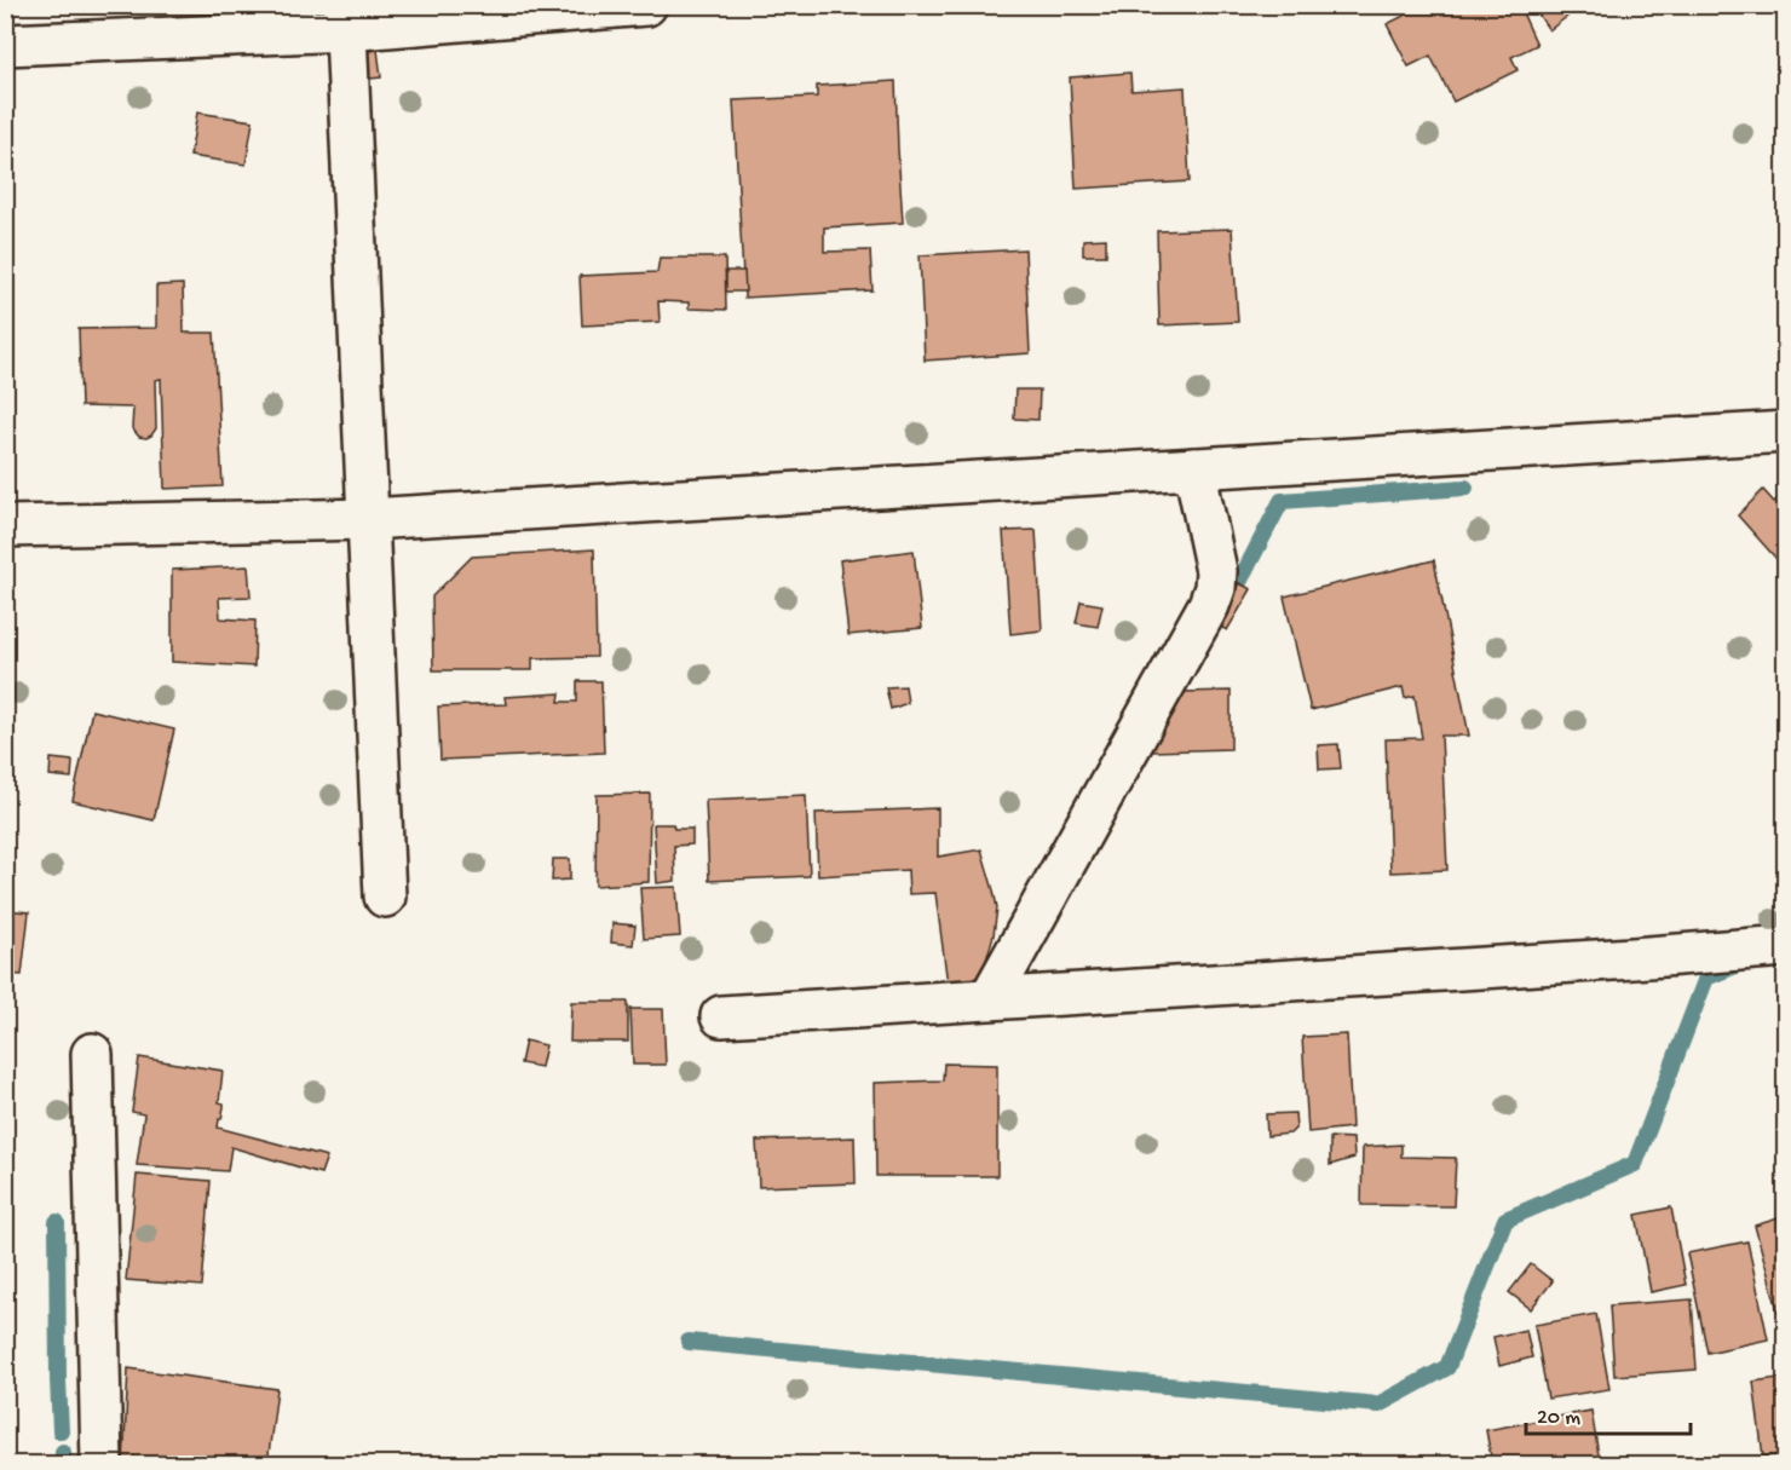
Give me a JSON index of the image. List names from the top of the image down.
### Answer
{
  "scale_bar": "20 m"
}
